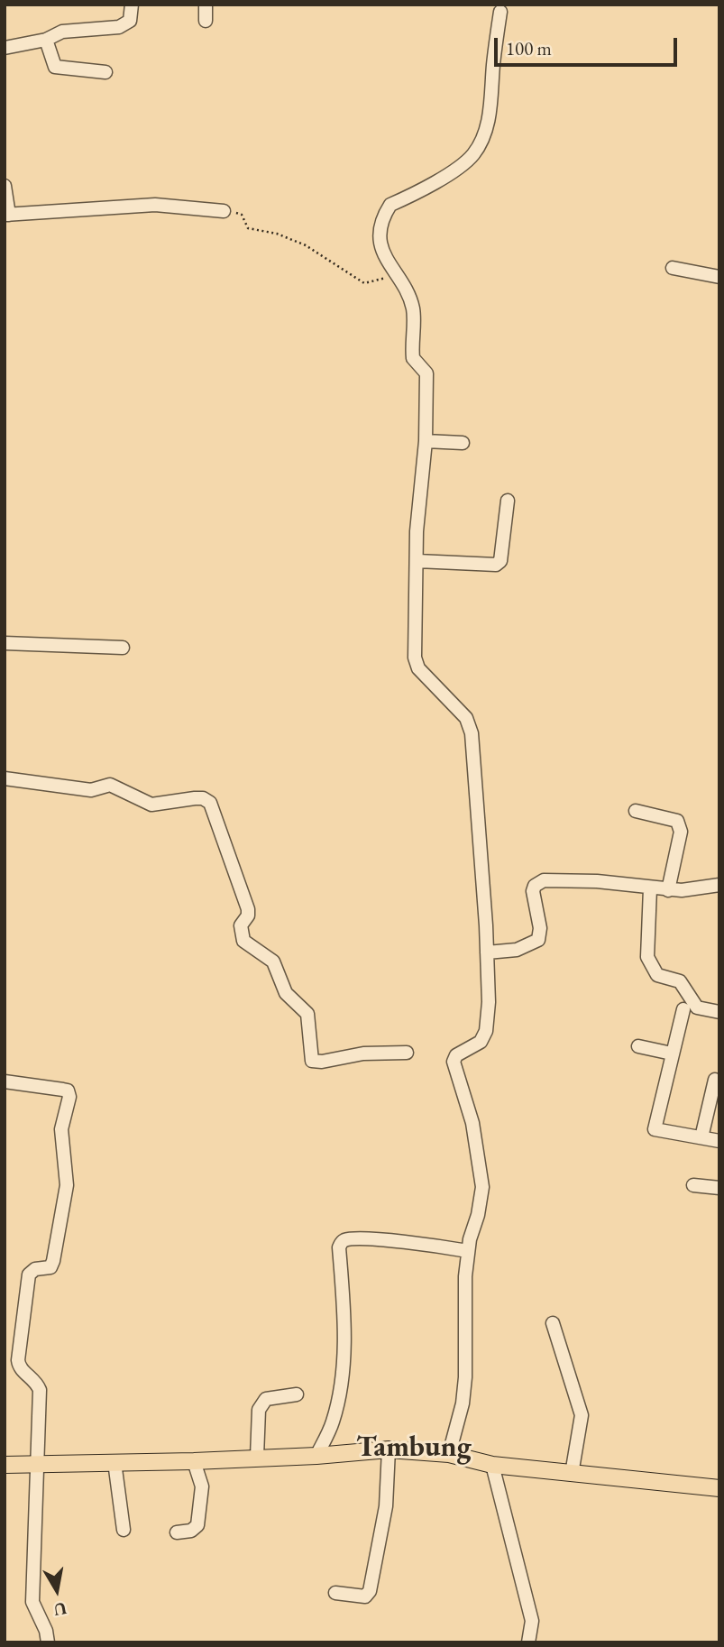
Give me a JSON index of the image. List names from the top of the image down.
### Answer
{
  "districts": ["Tambung"],
  "scale_bar": "100 m",
  "north": "bottom"
}
